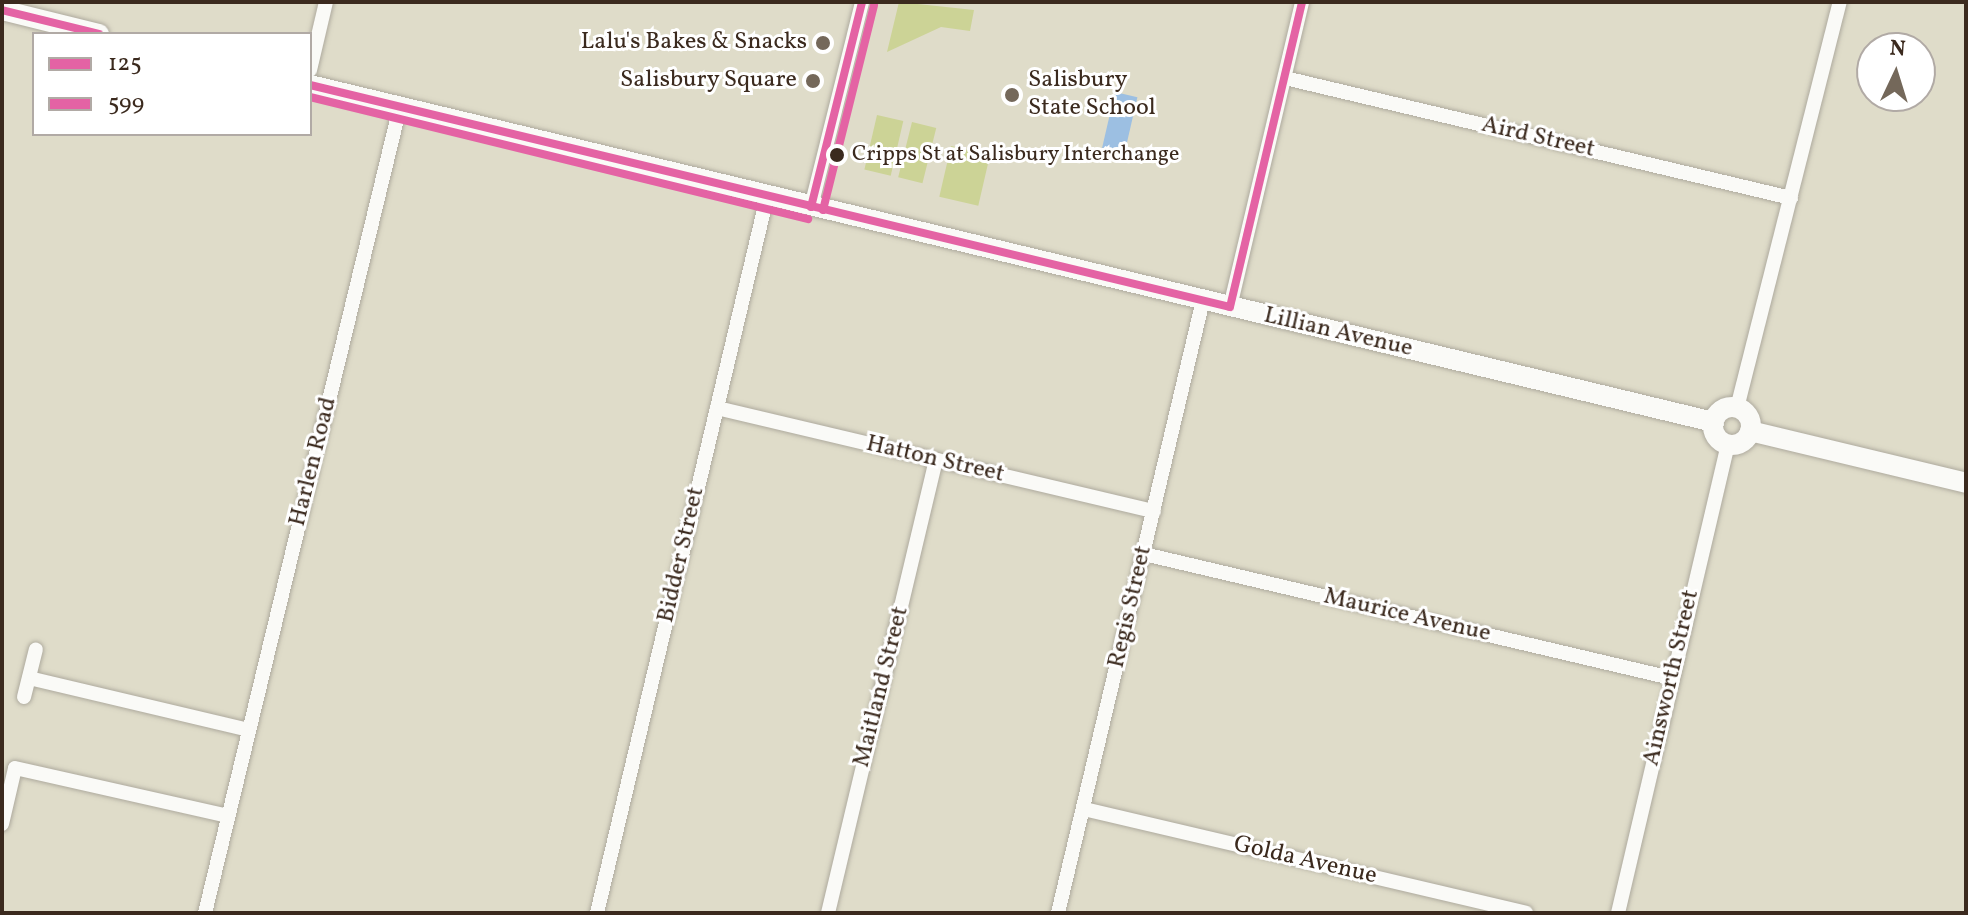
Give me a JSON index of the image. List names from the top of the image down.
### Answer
{
  "streets": {
    "street": [
      "Aird Street",
      "Lillian Avenue",
      "Hatton Street",
      "Harlen Road",
      "Bidder Street",
      "Regis Street",
      "Maurice Avenue",
      "Ainsworth Street",
      "Maitland Street",
      "Golda Avenue"
    ]
  },
  "crossings": [
    ["Lillian Avenue", "Harlen Road"],
    ["Lillian Avenue", "Bidder Street"],
    ["Lillian Avenue", "Regis Street"],
    ["Lillian Avenue", "Ainsworth Street"],
    ["Hatton Street", "Bidder Street"],
    ["Hatton Street", "Regis Street"],
    ["Hatton Street", "Maitland Street"],
    ["Regis Street", "Maurice Avenue"],
    ["Regis Street", "Golda Avenue"],
    ["Maurice Avenue", "Ainsworth Street"]
  ],
  "places": [
    "Lalu's Bakes & Snacks",
    "Salisbury Square",
    "Salisbury State School",
    "Cripps St at Salisbury Interchange"
  ],
  "lines": ["transit line 125", "transit line 599"],
  "legend": ["125", "599"],
  "north": "top"
}
